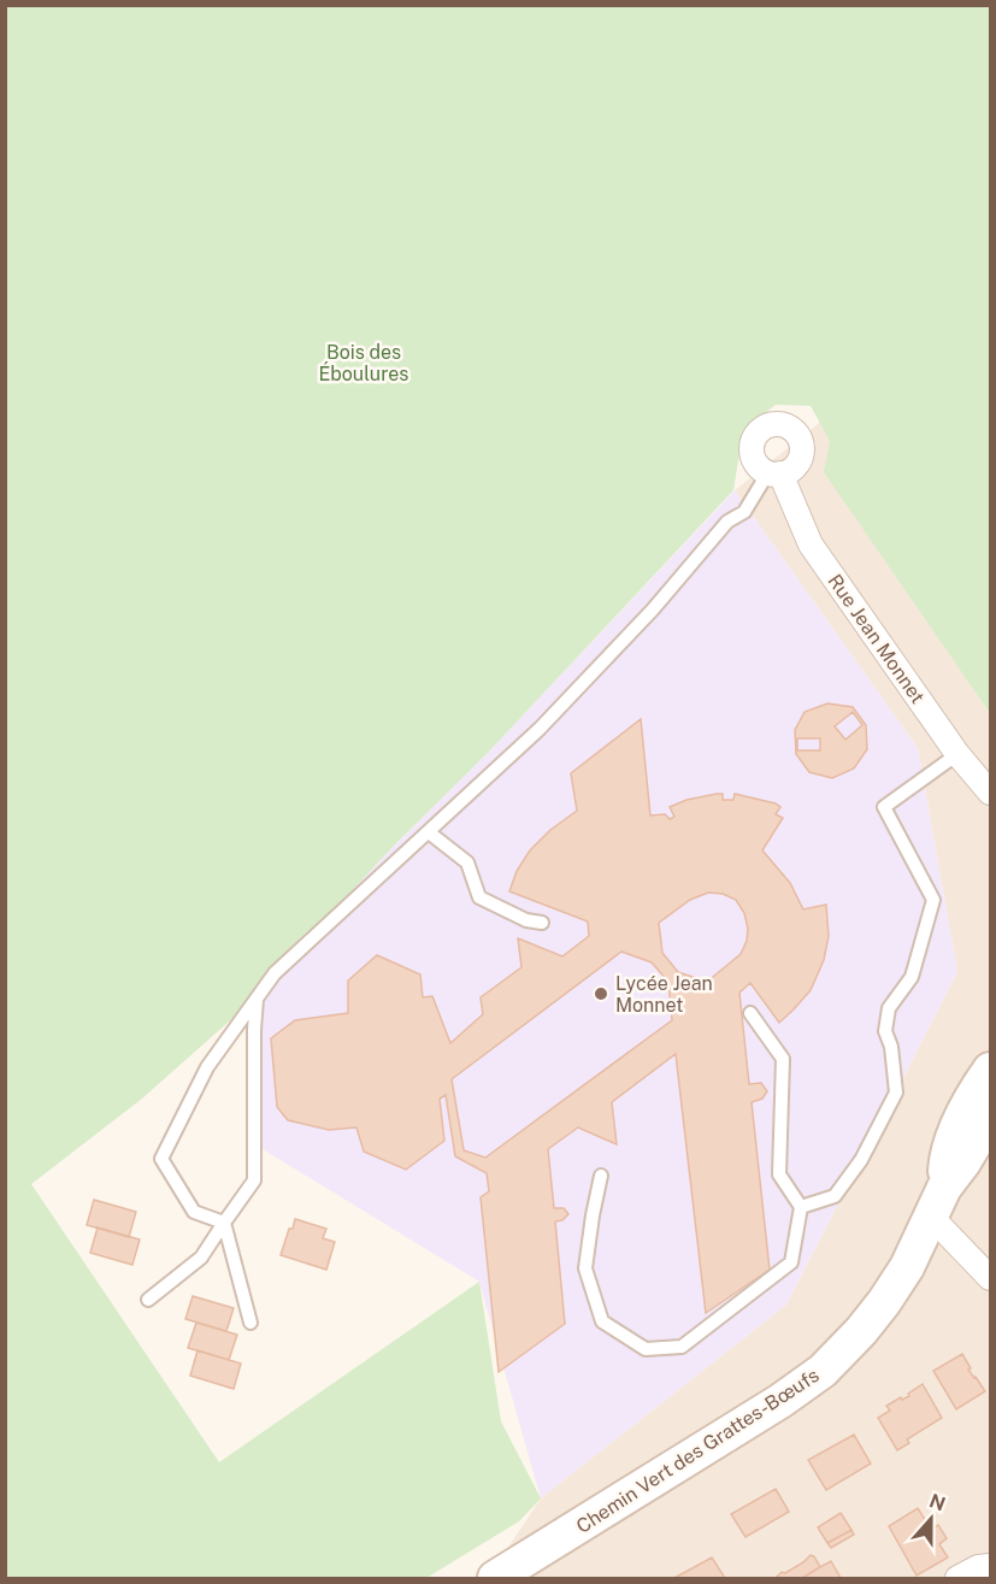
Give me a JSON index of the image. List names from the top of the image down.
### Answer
{
  "streets": {
    "main road": ["Chemin Vert des Grattes-Bœufs"],
    "street": ["Rue Jean Monnet"]
  },
  "parks": ["Bois des Éboulures"],
  "places": ["Lycée Jean Monnet"],
  "north": "top"
}
